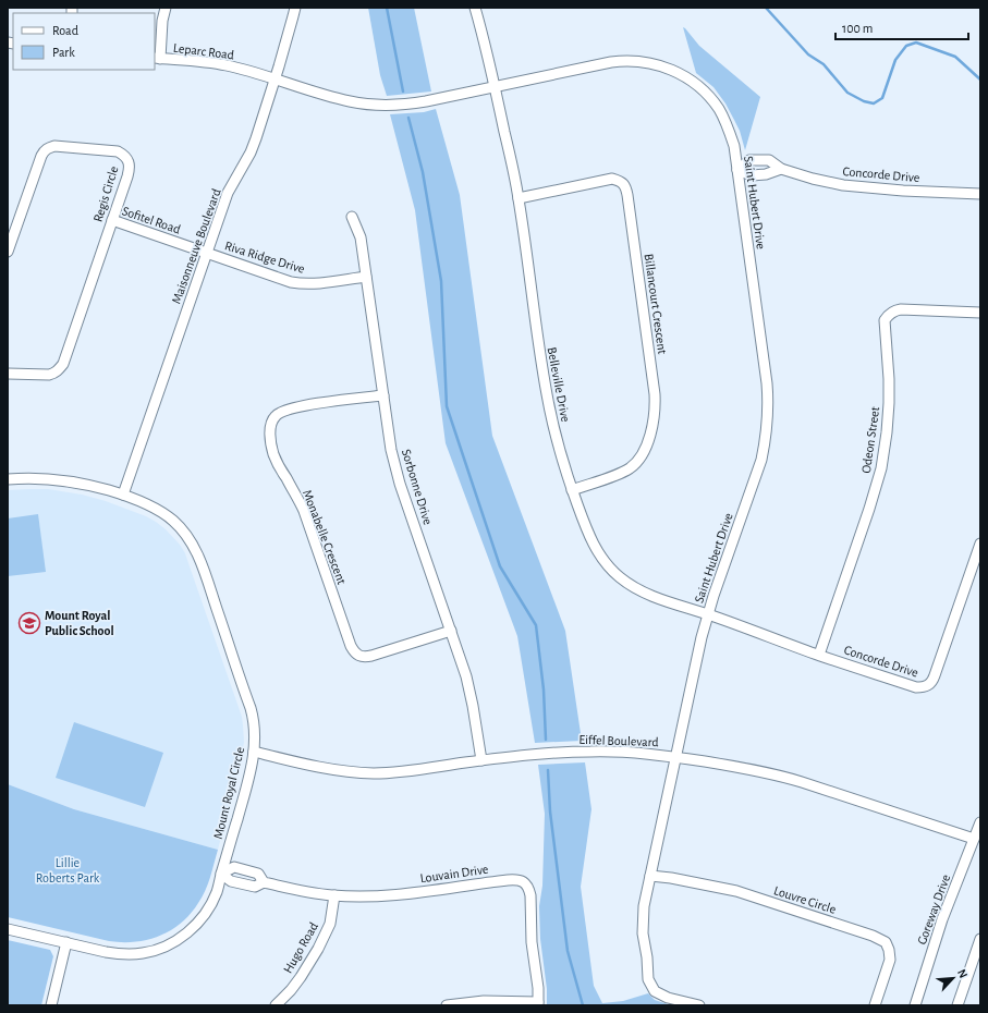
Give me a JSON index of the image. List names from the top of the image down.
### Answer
{
  "streets": {
    "street": [
      "Leparc Road",
      "Concorde Drive",
      "Regis Circle",
      "Saint Hubert Drive",
      "Sofitel Road",
      "Maisonneuve Boulevard",
      "Riva Ridge Drive",
      "Billancourt Crescent",
      "Belleville Drive",
      "Odeon Street",
      "Sorbonne Drive",
      "Monabelle Crescent",
      "Eiffel Boulevard",
      "Mount Royal Circle",
      "Louvain Drive",
      "Louvre Circle",
      "Goreway Drive",
      "Hugo Road"
    ]
  },
  "crossings": [
    ["Leparc Road", "Saint Hubert Drive"],
    ["Leparc Road", "Maisonneuve Boulevard"],
    ["Concorde Drive", "Saint Hubert Drive"],
    ["Concorde Drive", "Belleville Drive"],
    ["Concorde Drive", "Odeon Street"],
    ["Regis Circle", "Sofitel Road"],
    ["Saint Hubert Drive", "Maisonneuve Boulevard"],
    ["Saint Hubert Drive", "Belleville Drive"],
    ["Saint Hubert Drive", "Eiffel Boulevard"],
    ["Sofitel Road", "Maisonneuve Boulevard"],
    ["Sofitel Road", "Riva Ridge Drive"],
    ["Maisonneuve Boulevard", "Riva Ridge Drive"],
    ["Maisonneuve Boulevard", "Mount Royal Circle"],
    ["Riva Ridge Drive", "Sorbonne Drive"],
    ["Billancourt Crescent", "Belleville Drive"],
    ["Sorbonne Drive", "Monabelle Crescent"],
    ["Sorbonne Drive", "Eiffel Boulevard"],
    ["Eiffel Boulevard", "Mount Royal Circle"],
    ["Eiffel Boulevard", "Goreway Drive"],
    ["Mount Royal Circle", "Louvain Drive"],
    ["Louvain Drive", "Hugo Road"]
  ],
  "parks": ["Lillie Roberts Park"],
  "places": {
    "school or university": ["Mount Royal Public School"]
  },
  "legend": ["Road", "Park"],
  "scale_bar": "100 m",
  "north": "top right"
}
